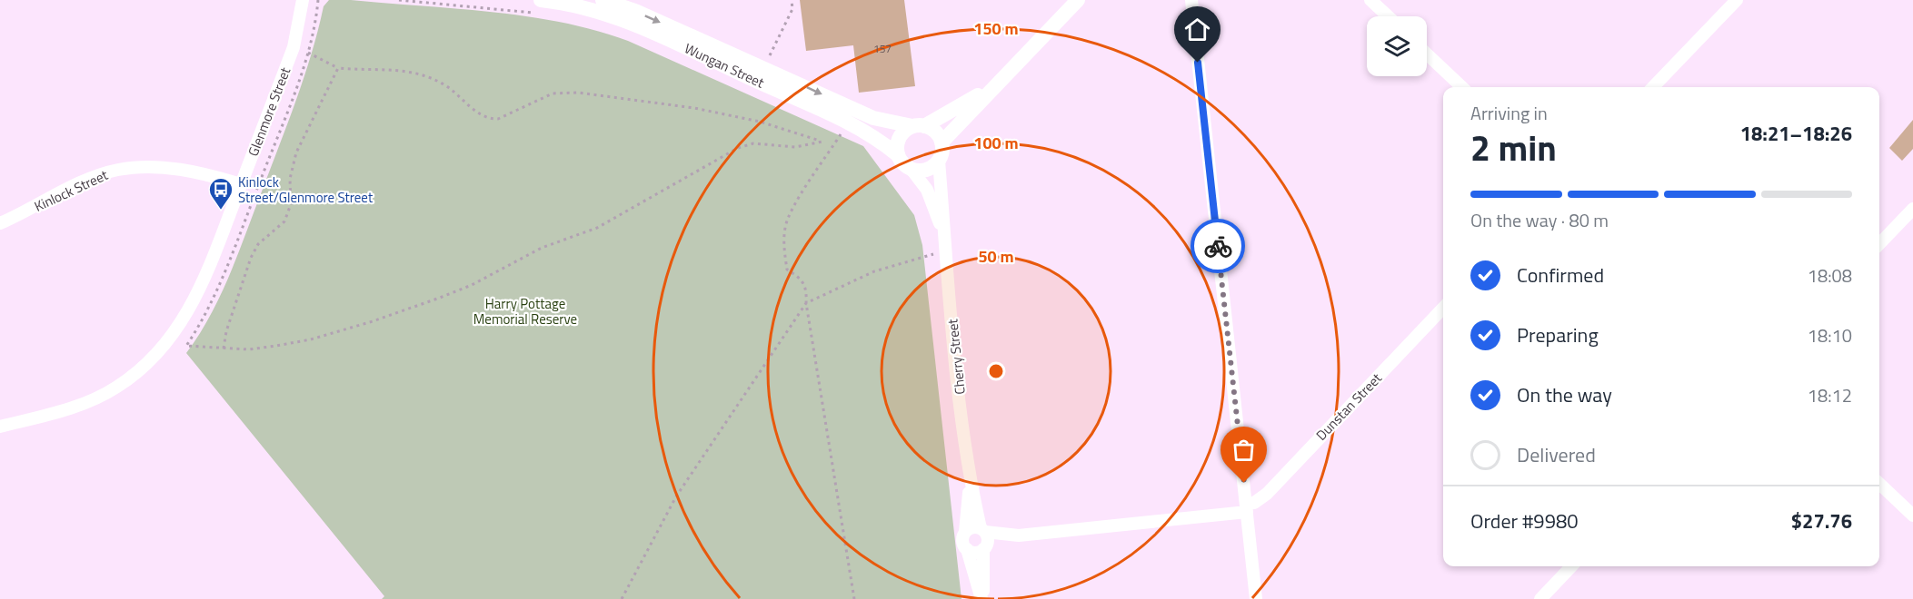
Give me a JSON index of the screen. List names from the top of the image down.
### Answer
{
  "streets": {
    "street": [
      "Wungan Street",
      "Glenmore Street",
      "Kinlock Street",
      "Cherry Street",
      "Dunstan Street"
    ]
  },
  "crossings": [
    ["Wungan Street", "Cherry Street"],
    ["Glenmore Street", "Kinlock Street"],
    ["Cherry Street", "Dunstan Street"]
  ],
  "parks": ["Harry Pottage Memorial Reserve"],
  "places": {
    "bus stop": ["Kinlock Street/Glenmore Street"]
  },
  "house_numbers": ["157"],
  "page": {
    "heading": ["2 min", "Arriving in", "18:21–18:26"],
    "panel": ["Order #9980", "$27.76"],
    "bar": "On the way · 80 m",
    "list": [
      ["Confirmed", "18:08"],
      ["Preparing", "18:10"],
      ["On the way", "18:12"],
      "Delivered"
    ]
  },
  "rings": ["150 m", "100 m", "50 m"]
}
